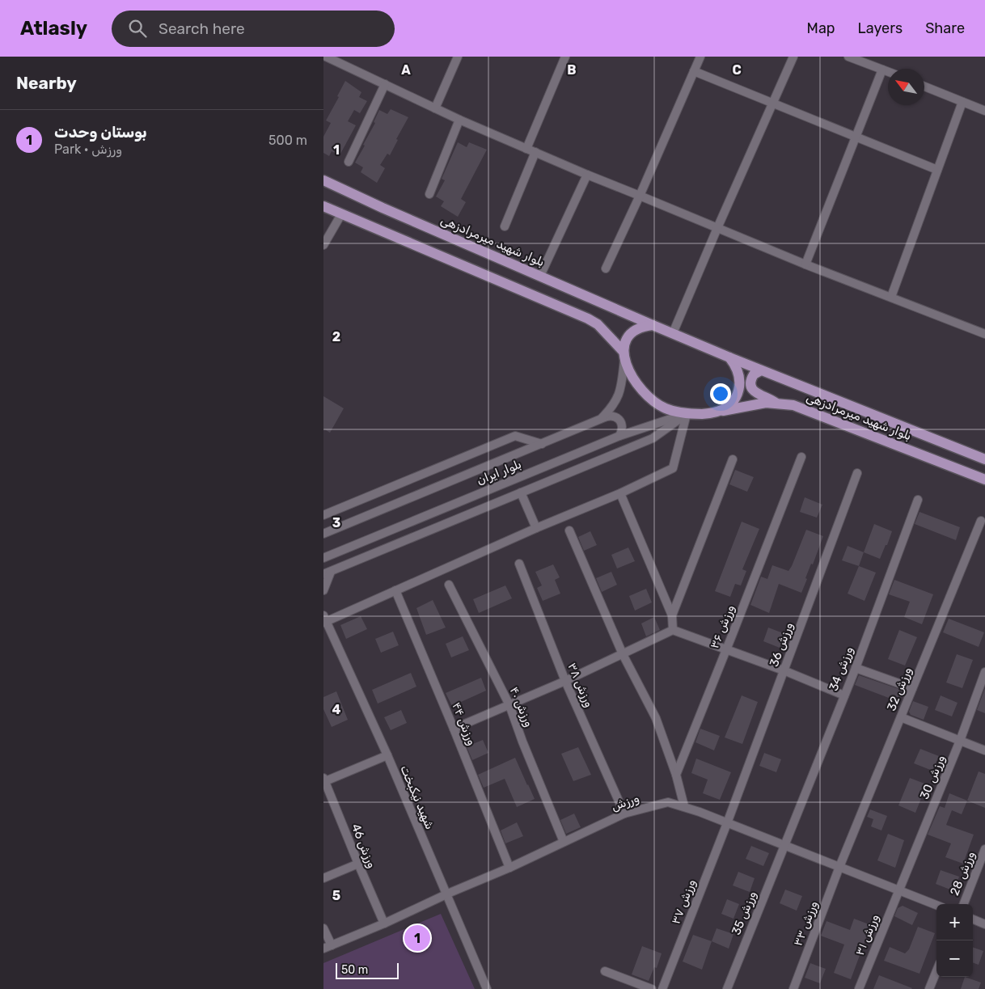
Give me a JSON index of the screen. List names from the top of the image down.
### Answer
{
  "streets": {
    "main road": ["بلوار شهید میرمرادزهی"],
    "street": [
      "بلوار ایران",
      "ورزش ۳۶",
      "ورزش 36",
      "ورزش 34",
      "ورزش ۳۸",
      "ورزش 32",
      "ورزش ۴۰",
      "ورزش ۴۴",
      "ورزش 30",
      "شهید نیکبخت",
      "ورزش",
      "ورزش 46",
      "ورزش 28",
      "ورزش ۳۷",
      "ورزش 35",
      "ورزش ۳۳",
      "ورزش ۳۱"
    ]
  },
  "crossings": [
    ["بلوار شهید میرمرادزهی", "بلوار ایران"],
    ["ورزش 36", "ورزش"],
    ["ورزش 36", "ورزش ۳۷"],
    ["ورزش 34", "ورزش"],
    ["ورزش 34", "ورزش 35"],
    ["ورزش ۳۸", "ورزش"],
    ["ورزش 32", "ورزش"],
    ["ورزش 32", "ورزش ۳۳"],
    ["ورزش ۴۰", "ورزش"],
    ["ورزش ۴۴", "ورزش"],
    ["ورزش 30", "ورزش"],
    ["ورزش 30", "ورزش ۳۱"],
    ["شهید نیکبخت", "ورزش"],
    ["ورزش", "ورزش 46"],
    ["ورزش", "ورزش ۳۷"],
    ["ورزش", "ورزش 35"],
    ["ورزش", "ورزش ۳۳"],
    ["ورزش", "ورزش ۳۱"]
  ],
  "scale_bar": "50 m",
  "north": "top left",
  "page": {
    "header": "Atlasly",
    "search": "Search here",
    "nav": ["Map", "Layers", "Share"],
    "heading": "Nearby",
    "list": [
      {
        "mark": "1",
        "name": "بوستان وحدت",
        "note": "Park · ورزش",
        "value": "500 m"
      }
    ],
    "map_buttons": ["+", "−"],
    "pins": "1",
    "scale": "50 m"
  },
  "grid": {
    "columns": ["A", "B", "C"],
    "rows": [
      "1",
      "2",
      "3",
      "4",
      "5"
    ]
  }
}
